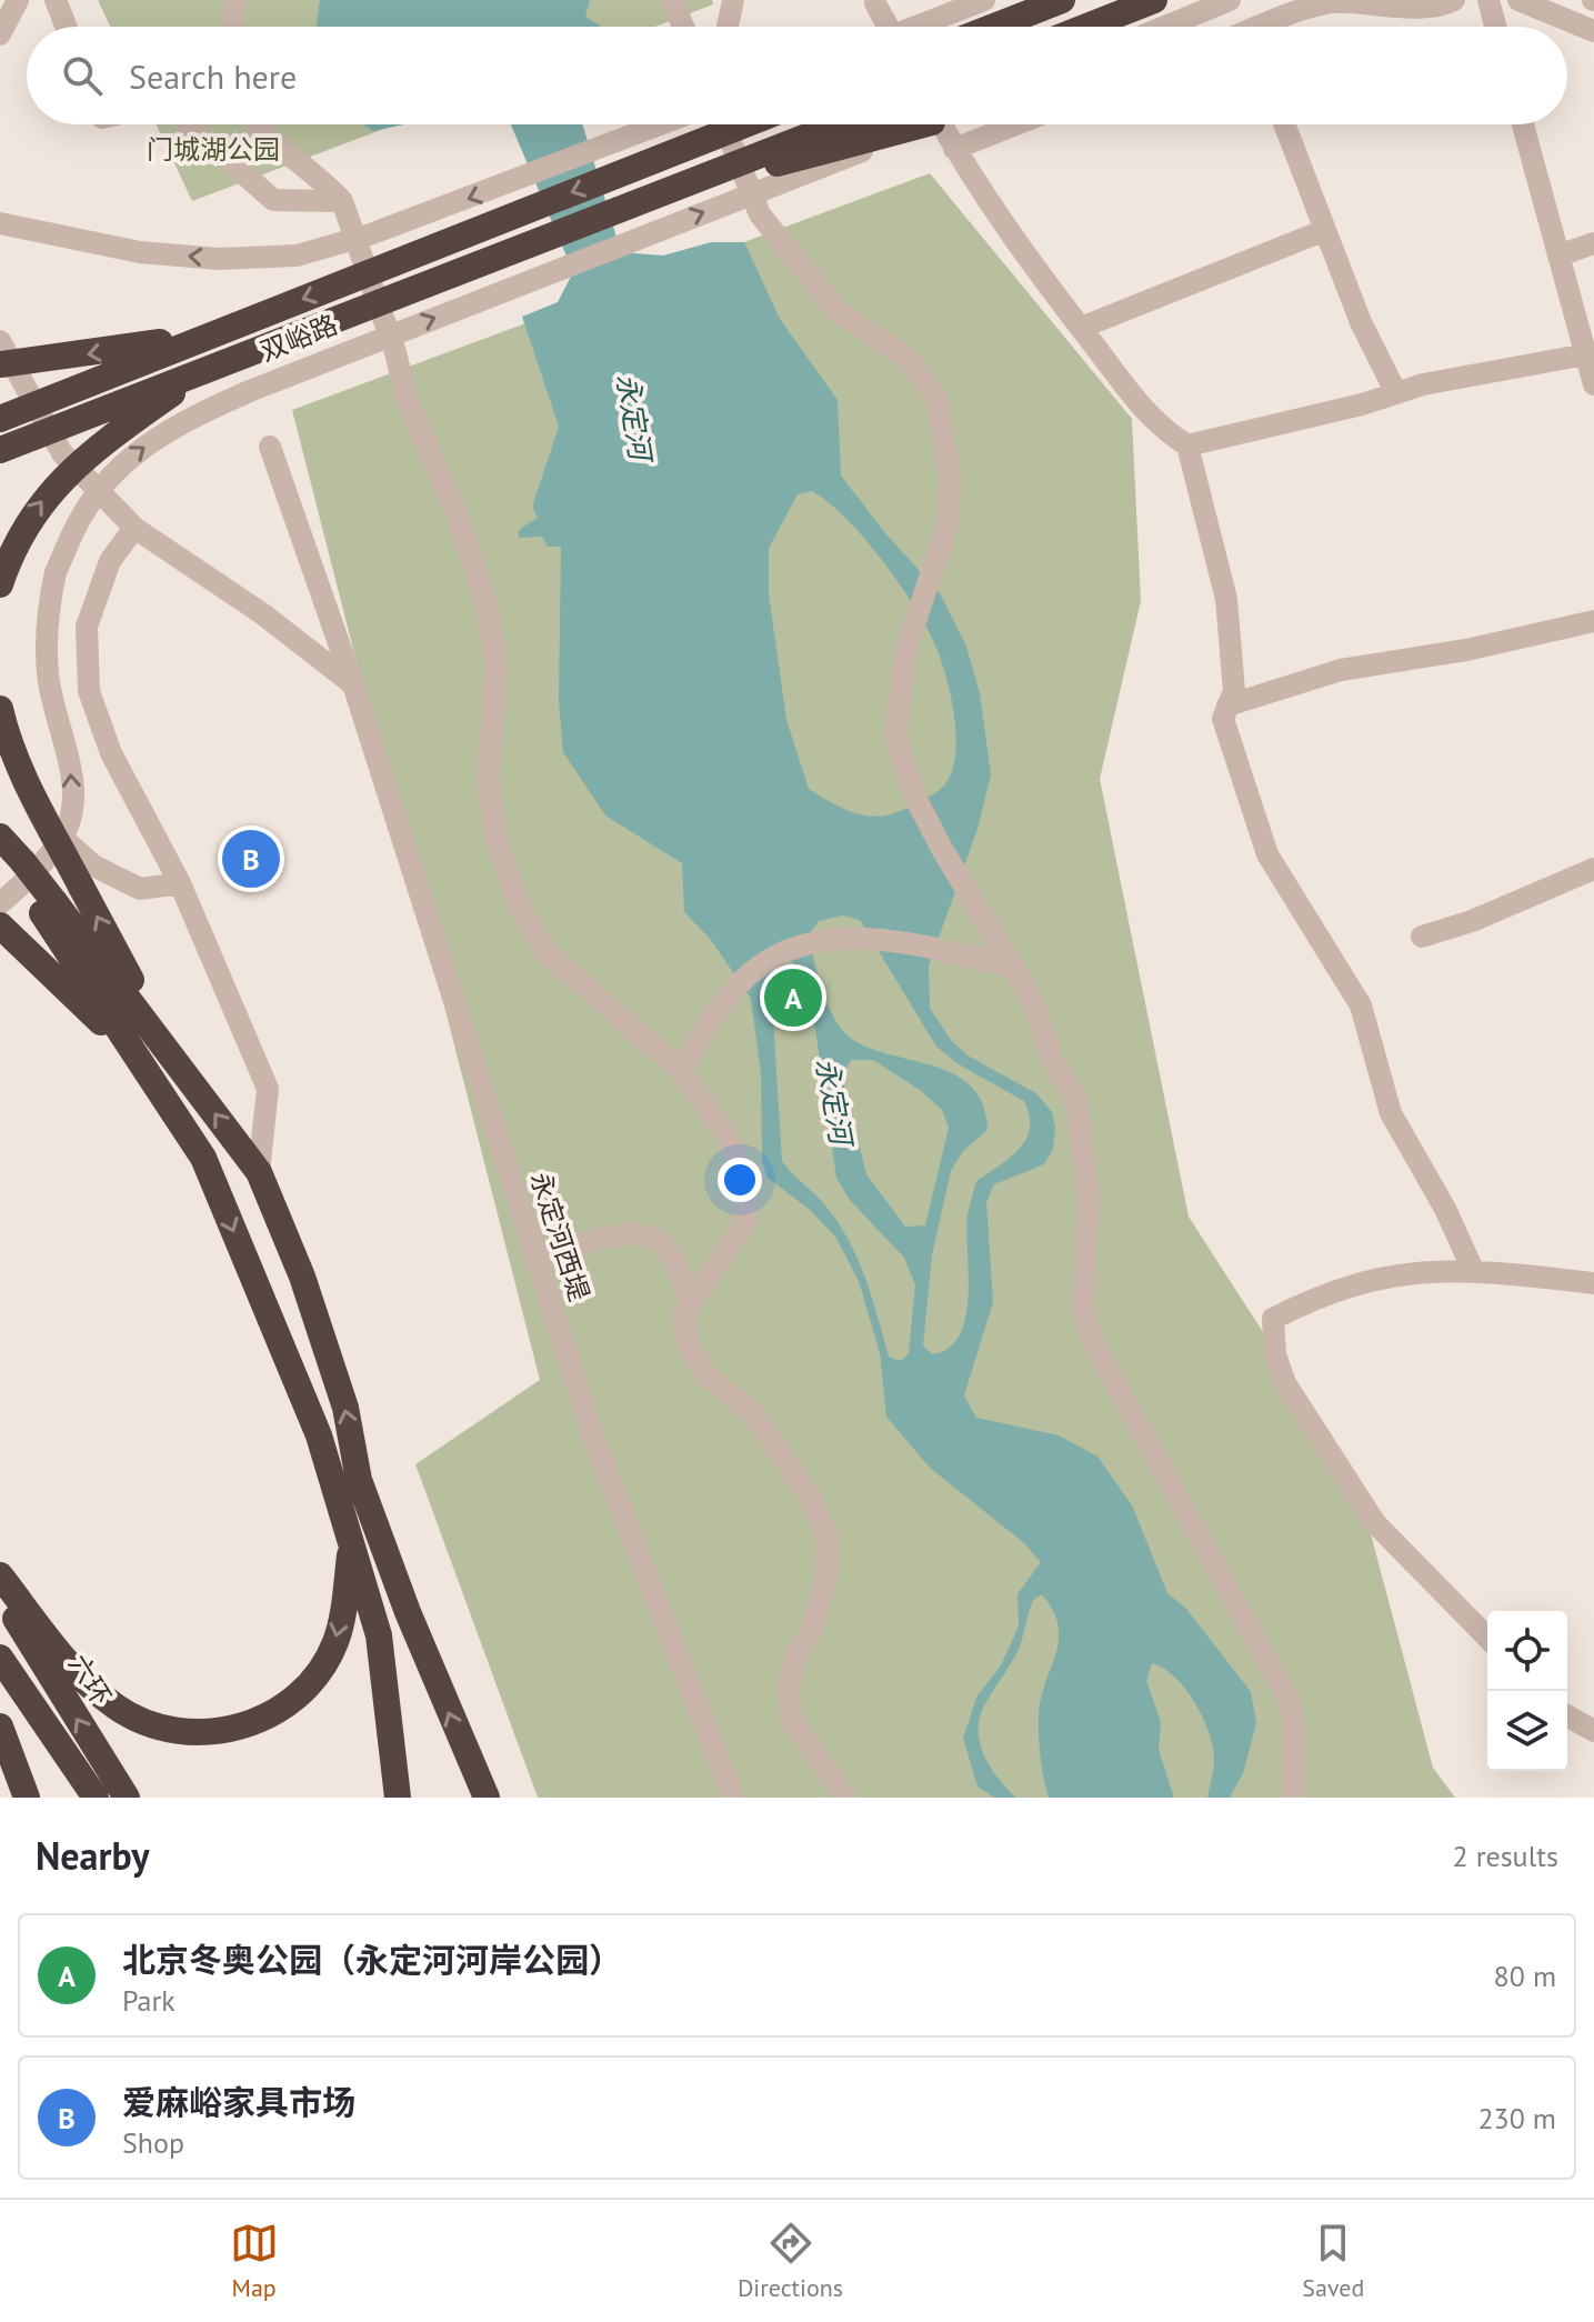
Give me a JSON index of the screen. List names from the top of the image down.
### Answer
{
  "streets": {
    "highway": ["双峪路", "六环"],
    "street": ["永定河西堤"]
  },
  "water": ["永定河"],
  "parks": ["门城湖公园"],
  "page": {
    "search": "Search here",
    "pins": ["B", "A"],
    "heading": ["Nearby", "2 results"],
    "list": [
      {
        "mark": "A",
        "name": "北京冬奥公园（永定河河岸公园）",
        "note": "Park",
        "value": "80 m"
      },
      {
        "mark": "B",
        "name": "爱麻峪家具市场",
        "note": "Shop",
        "value": "230 m"
      }
    ],
    "nav": ["Map", "Directions", "Saved"]
  }
}
